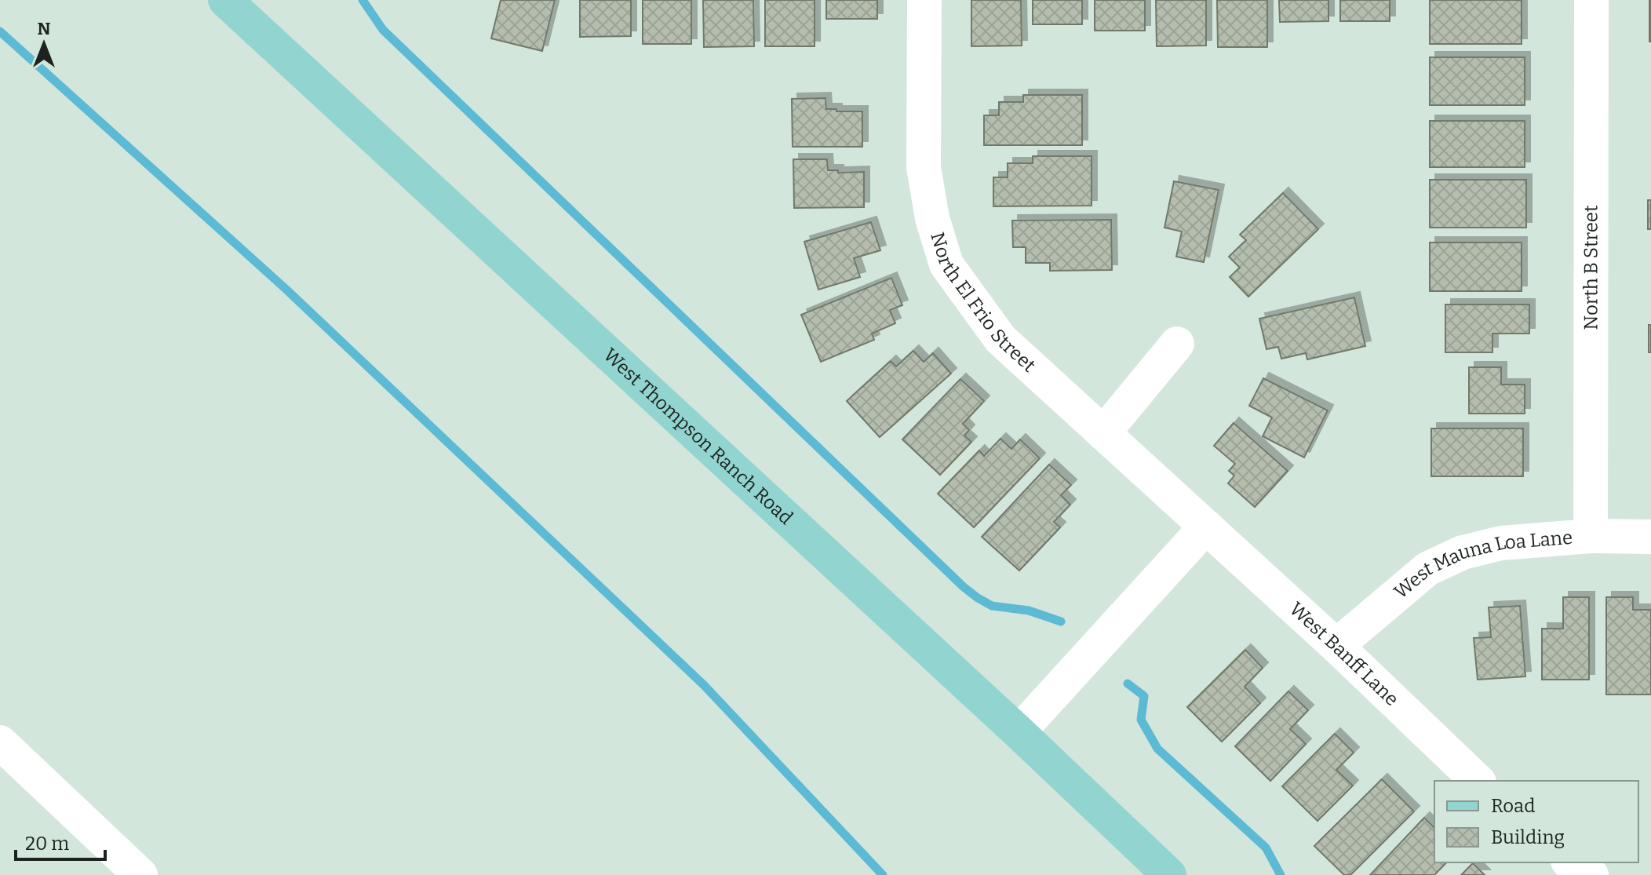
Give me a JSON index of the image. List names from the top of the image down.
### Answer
{
  "streets": {
    "main road": ["West Thompson Ranch Road"],
    "street": [
      "North B Street",
      "North El Frio Street",
      "West Mauna Loa Lane",
      "West Banff Lane"
    ]
  },
  "crossings": [
    ["North B Street", "West Mauna Loa Lane"],
    ["North El Frio Street", "West Banff Lane"],
    ["West Mauna Loa Lane", "West Banff Lane"]
  ],
  "legend": ["Road", "Building"],
  "scale_bar": "20 m",
  "north": "top"
}
